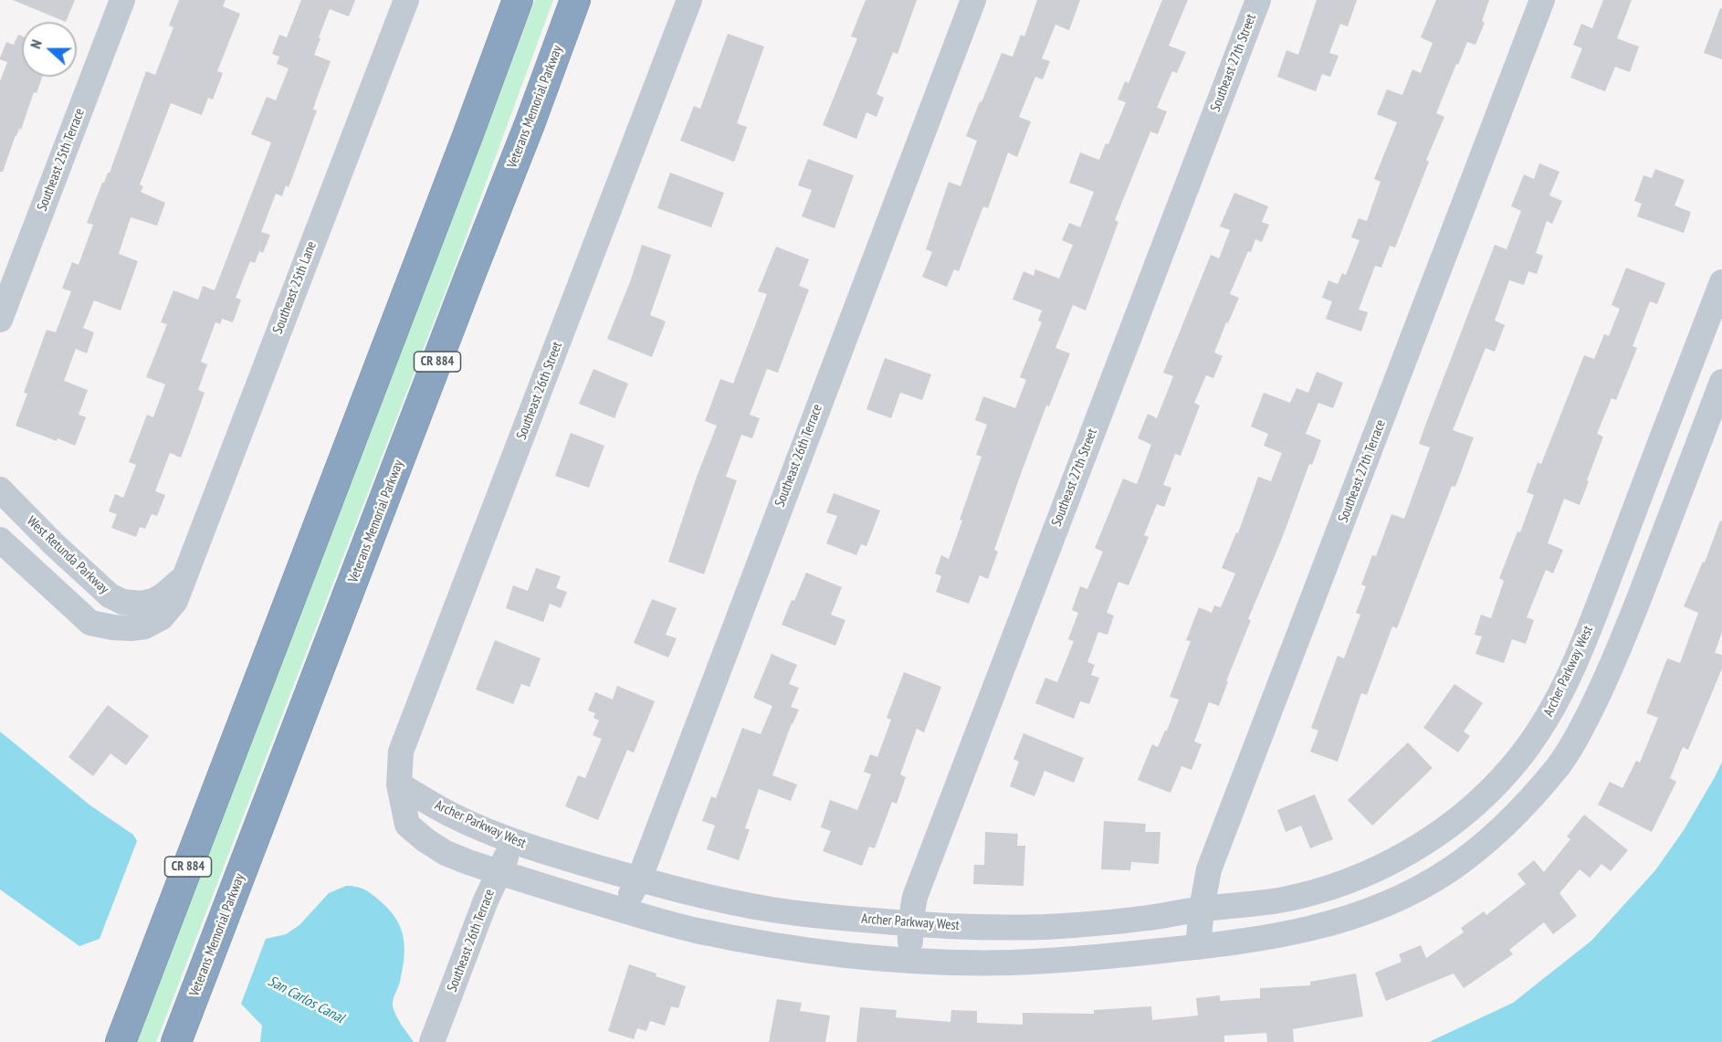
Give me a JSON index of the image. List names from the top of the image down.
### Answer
{
  "streets": {
    "highway": ["Veterans Memorial Parkway", "CR 884"],
    "street": [
      "Southeast 27th Street",
      "Southeast 25th Terrace",
      "Southeast 25th Lane",
      "Southeast 26th Street",
      "Southeast 26th Terrace",
      "Southeast 27th Terrace",
      "West Retunda Parkway",
      "Archer Parkway West"
    ]
  },
  "crossings": [
    ["Southeast 27th Street", "Archer Parkway West"],
    ["Southeast 25th Lane", "West Retunda Parkway"],
    ["Southeast 26th Street", "Archer Parkway West"],
    ["Southeast 26th Terrace", "Archer Parkway West"],
    ["Southeast 27th Terrace", "Archer Parkway West"]
  ],
  "water": ["San Carlos Canal"],
  "north": "left"
}
